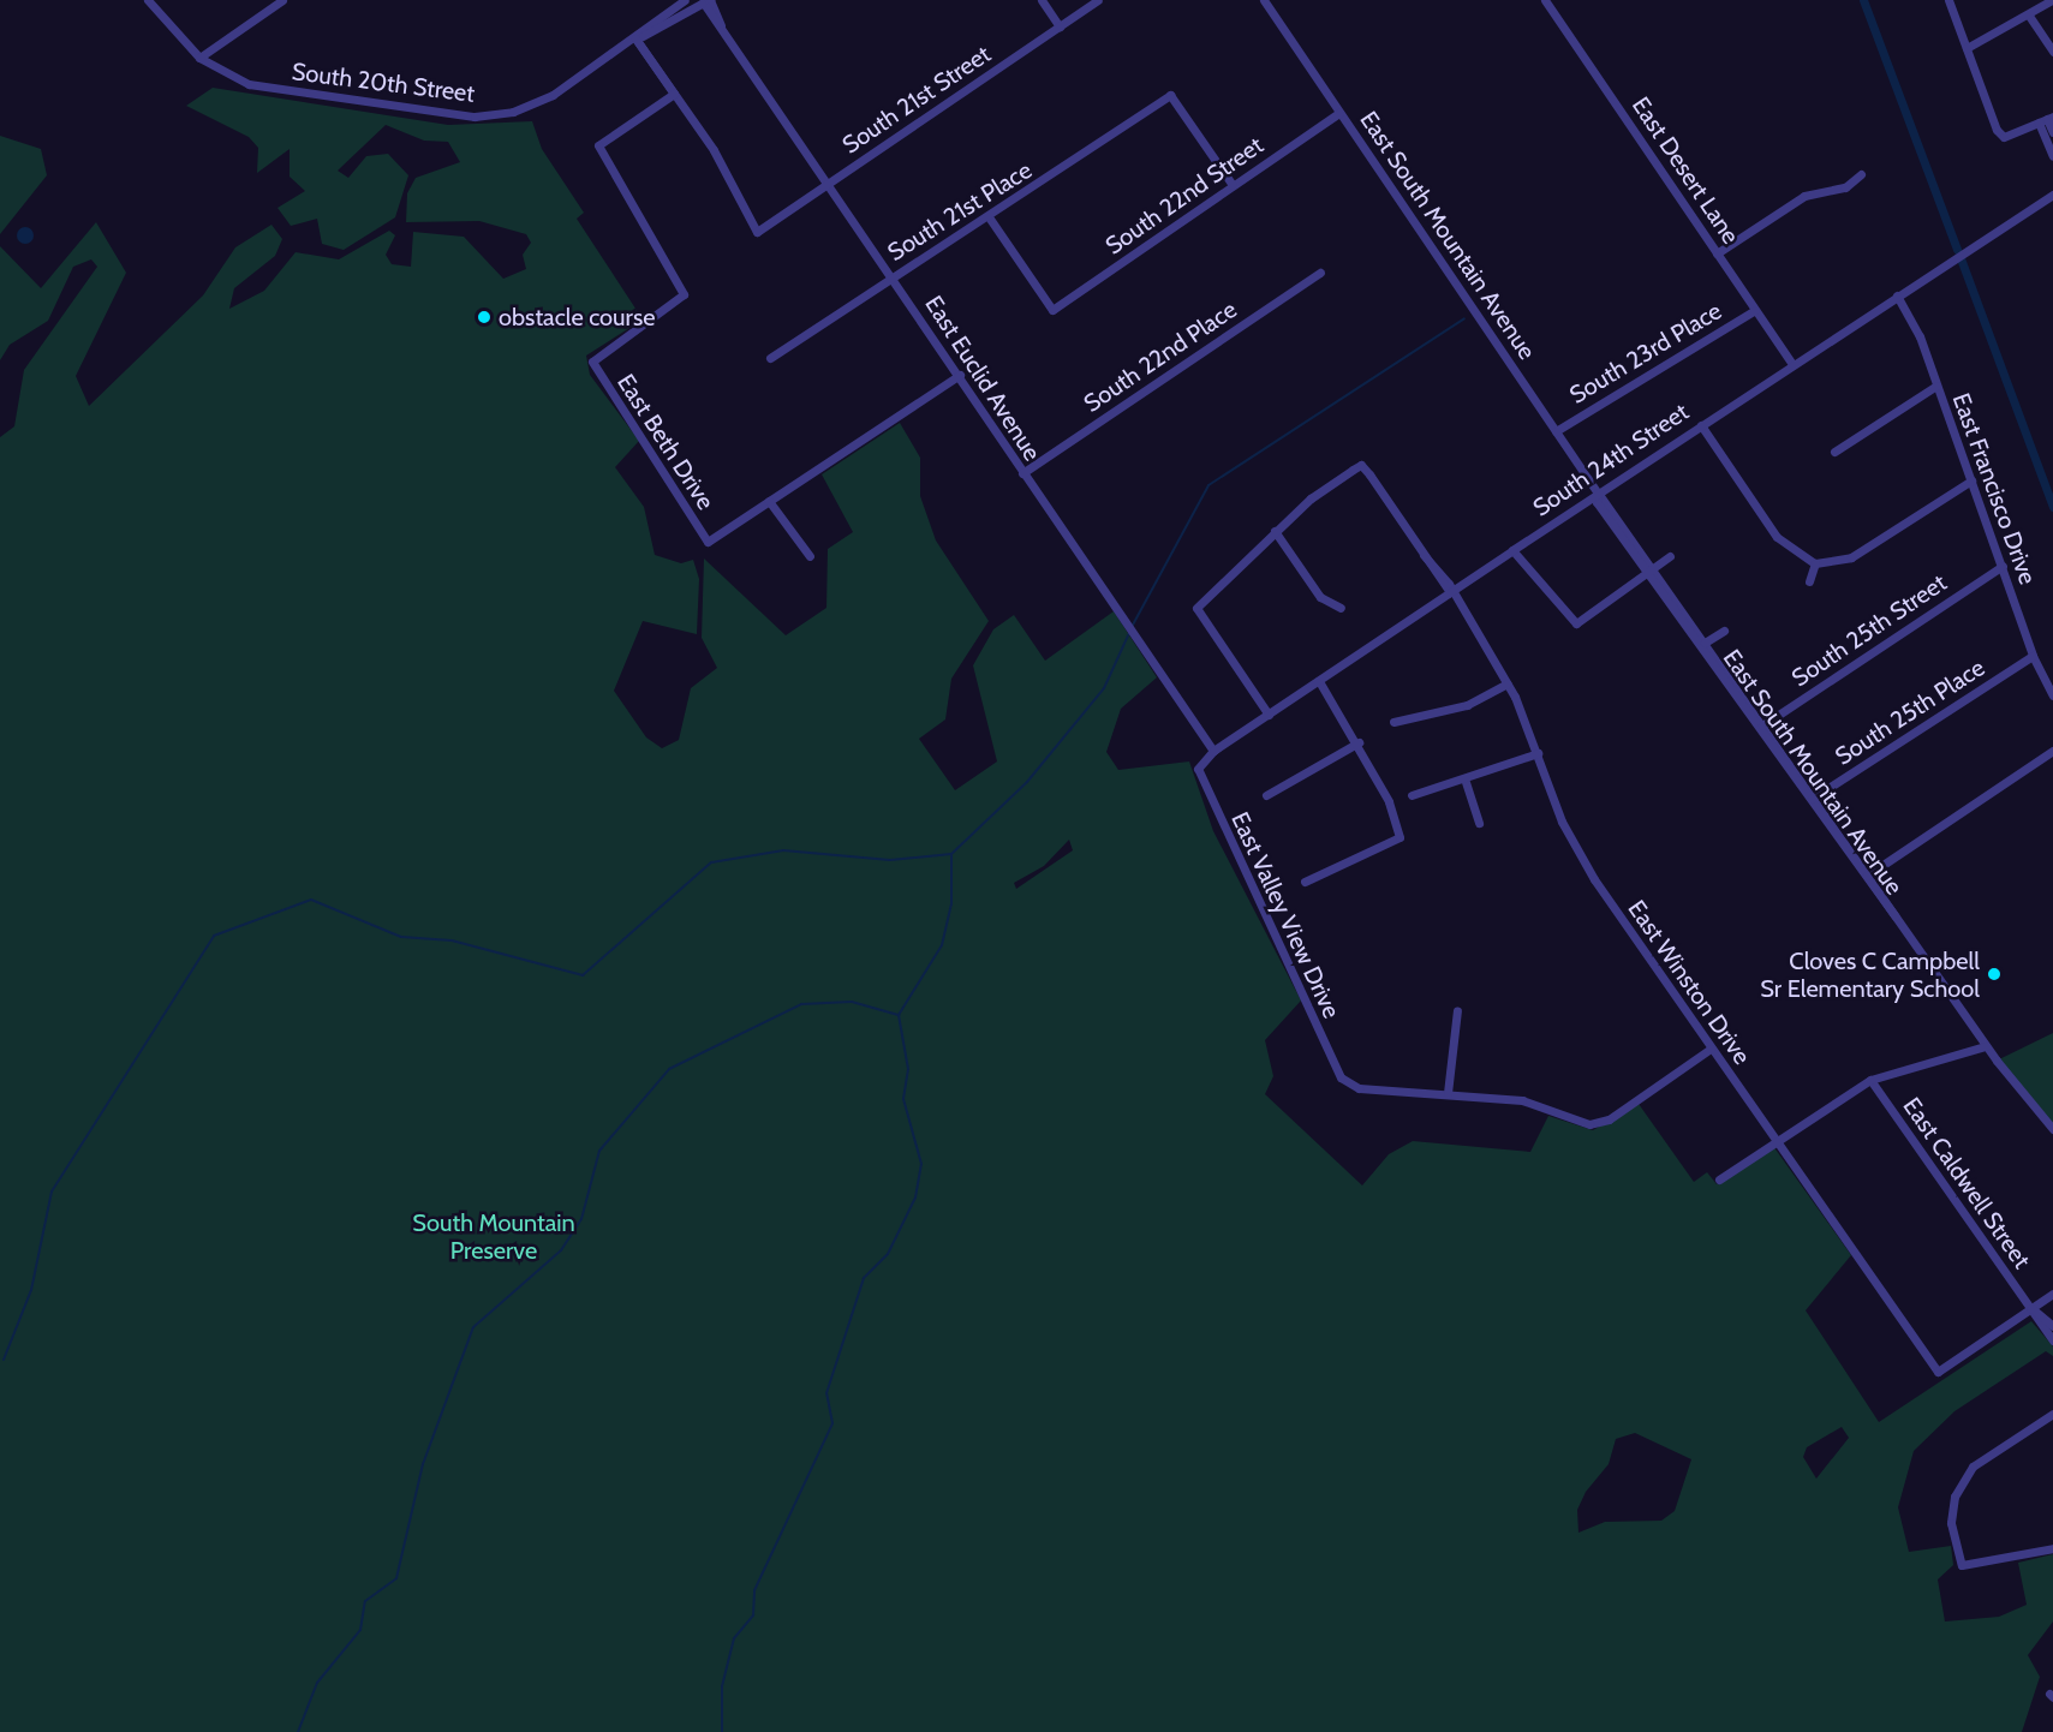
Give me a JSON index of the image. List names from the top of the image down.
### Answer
{
  "streets": {
    "street": [
      "South 20th Street",
      "South 21st Street",
      "East Desert Lane",
      "South 22nd Street",
      "South 21st Place",
      "East South Mountain Avenue",
      "South 23rd Place",
      "South 22nd Place",
      "East Euclid Avenue",
      "East Beth Drive",
      "South 24th Street",
      "East Francisco Drive",
      "South 25th Street",
      "South 25th Place",
      "East Valley View Drive",
      "East Winston Drive",
      "East Caldwell Street"
    ]
  },
  "crossings": [
    ["South 20th Street", "East Euclid Avenue"],
    ["South 21st Street", "East Euclid Avenue"],
    ["South 21st Street", "East Beth Drive"],
    ["East Desert Lane", "South 23rd Place"],
    ["East Desert Lane", "South 24th Street"],
    ["South 22nd Street", "South 21st Place"],
    ["South 22nd Street", "East South Mountain Avenue"],
    ["South 21st Place", "East Euclid Avenue"],
    ["East South Mountain Avenue", "South 23rd Place"],
    ["East South Mountain Avenue", "South 24th Street"],
    ["East South Mountain Avenue", "South 25th Street"],
    ["East South Mountain Avenue", "South 25th Place"],
    ["South 22nd Place", "East Euclid Avenue"],
    ["East Euclid Avenue", "South 24th Street"],
    ["South 24th Street", "East Francisco Drive"],
    ["South 24th Street", "East Valley View Drive"],
    ["South 24th Street", "East Winston Drive"],
    ["East Francisco Drive", "South 25th Street"],
    ["East Francisco Drive", "South 25th Place"],
    ["East Winston Drive", "East Caldwell Street"]
  ],
  "parks": ["South Mountain Preserve"],
  "places": ["obstacle course", "Cloves C Campbell Sr Elementary School"]
}
